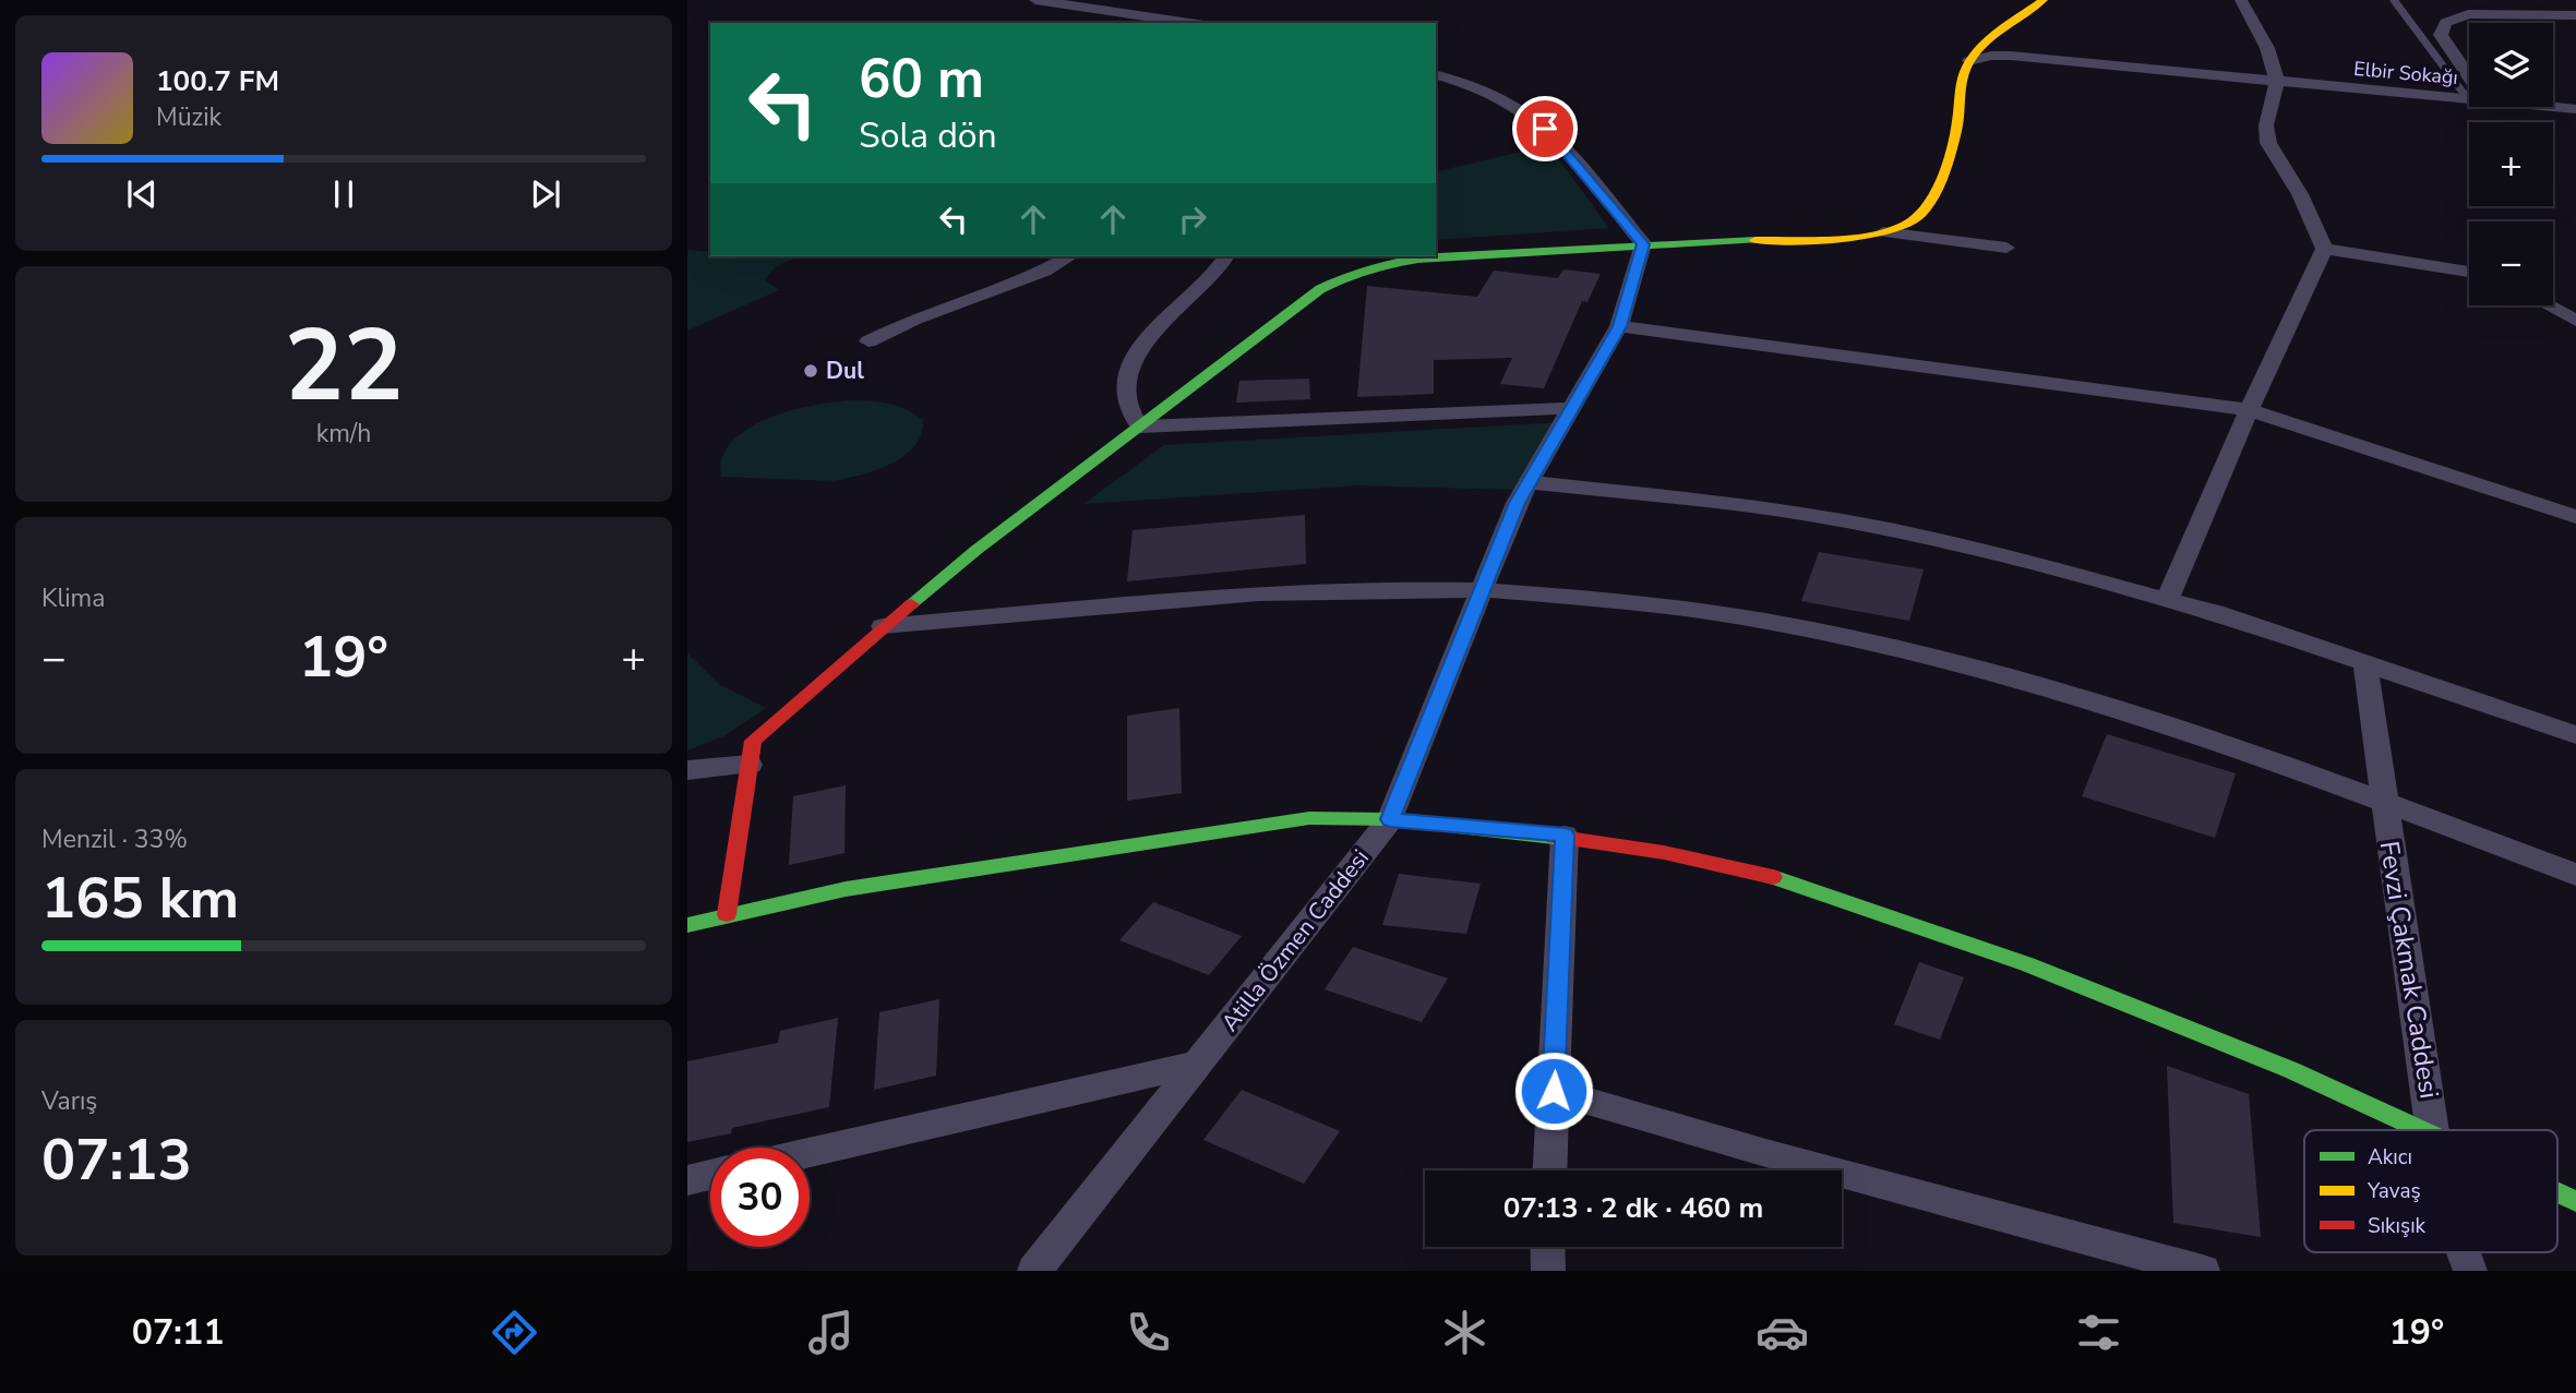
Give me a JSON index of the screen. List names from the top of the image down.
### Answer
{
  "streets": {
    "street": ["Elbir Sokağı", "Atilla Özmen Caddesi", "Fevzi Çakmak Caddesi"]
  },
  "places": ["Dul"],
  "legend": ["Akıcı", "Yavaş", "Sıkışık"],
  "page": {
    "map_buttons": ["+", "−"],
    "turn": ["60 m", "Sola dön"],
    "song": ["100.7 FM", "Müzik"],
    "tile": [
      ["22", "km/h"],
      "Klima",
      ["Menzil · 33%", "165 km"],
      ["Varış", "07:13"]
    ],
    "heat": ["−", "19°", "+"],
    "limit": "30",
    "trip": "07:13 · 2 dk · 460 m",
    "tabs": ["07:11", "19°"]
  }
}
